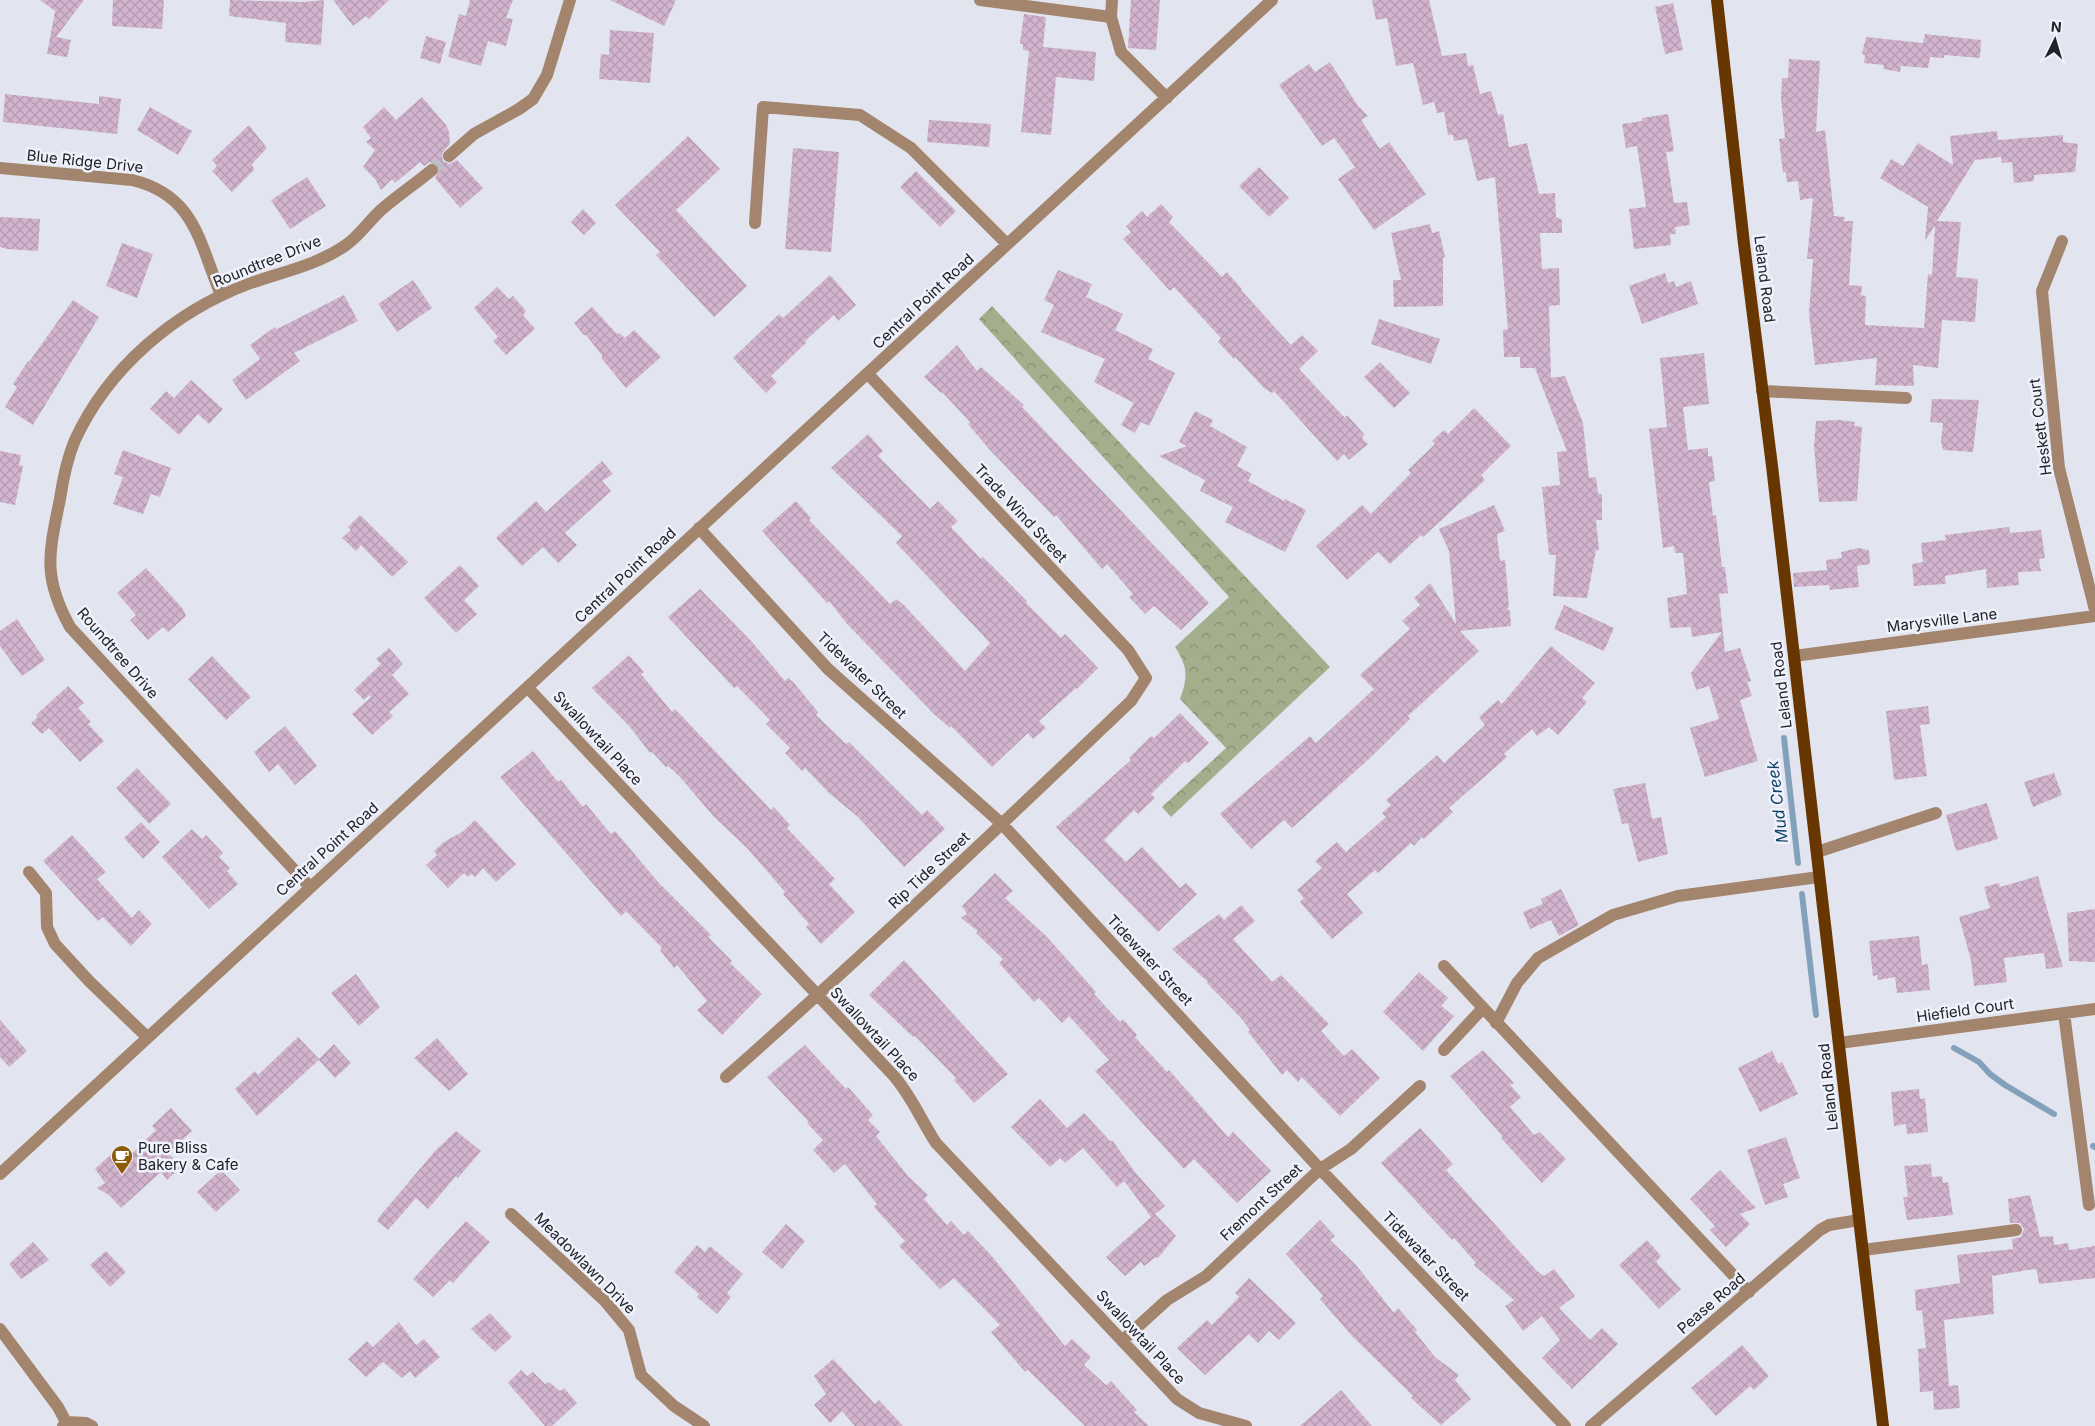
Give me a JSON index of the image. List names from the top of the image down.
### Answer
{
  "streets": {
    "main road": ["Leland Road"],
    "street": [
      "Blue Ridge Drive",
      "Roundtree Drive",
      "Central Point Road",
      "Heskett Court",
      "Trade Wind Street",
      "Marysville Lane",
      "Tidewater Street",
      "Swallowtail Place",
      "Rip Tide Street",
      "Hiefield Court",
      "Fremont Street",
      "Meadowlawn Drive",
      "Pease Road"
    ]
  },
  "crossings": [
    ["Blue Ridge Drive", "Roundtree Drive"],
    ["Roundtree Drive", "Central Point Road"],
    ["Leland Road", "Marysville Lane"],
    ["Leland Road", "Hiefield Court"],
    ["Leland Road", "Pease Road"],
    ["Central Point Road", "Trade Wind Street"],
    ["Central Point Road", "Tidewater Street"],
    ["Central Point Road", "Swallowtail Place"],
    ["Trade Wind Street", "Rip Tide Street"],
    ["Tidewater Street", "Rip Tide Street"],
    ["Tidewater Street", "Fremont Street"],
    ["Swallowtail Place", "Rip Tide Street"],
    ["Swallowtail Place", "Fremont Street"]
  ],
  "water": ["Mud Creek"],
  "places": {
    "cafe": ["Pure Bliss Bakery & Cafe"]
  },
  "north": "top"
}
